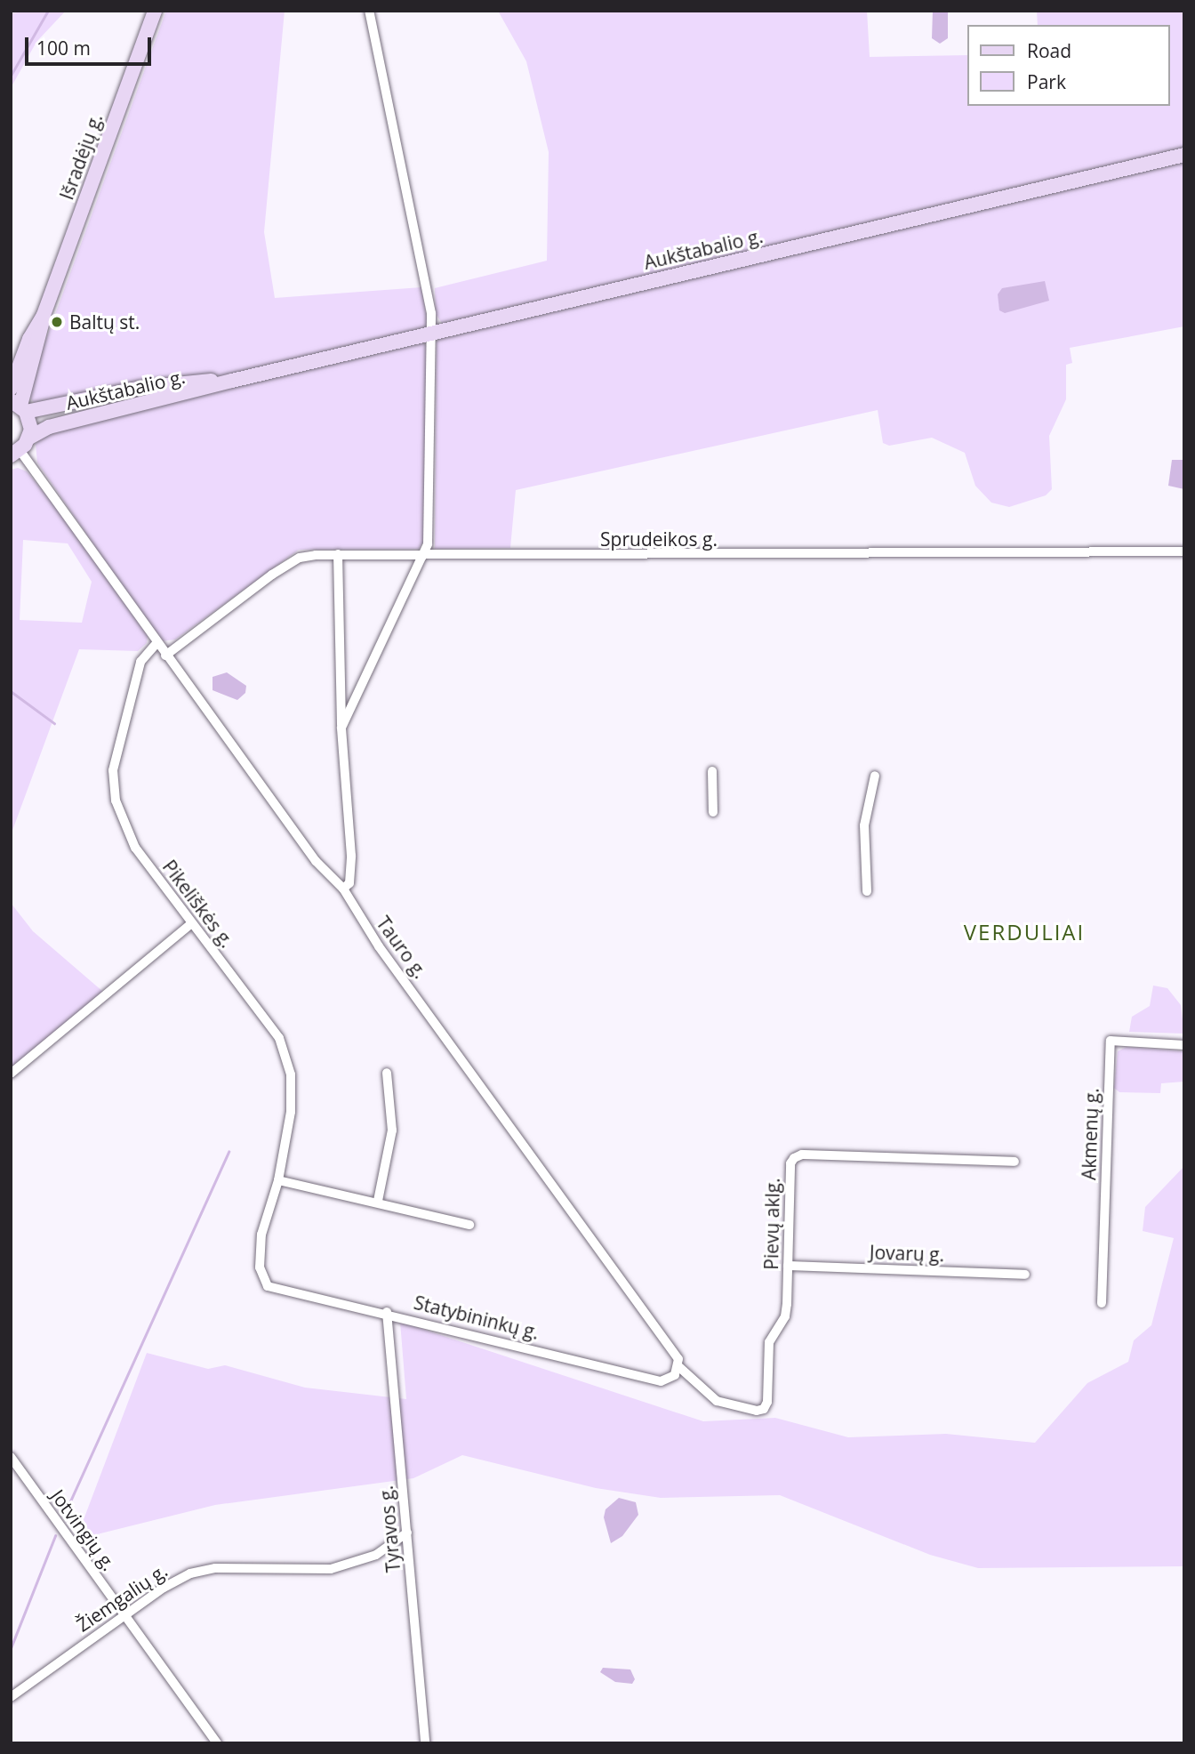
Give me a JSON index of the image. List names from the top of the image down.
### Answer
{
  "streets": {
    "main road": ["Išradėjų g.", "Aukštabalio g."],
    "street": [
      "Sprudeikos g.",
      "Pikeliškės g.",
      "Tauro g.",
      "Akmenų g.",
      "Pievų aklg.",
      "Jovarų g.",
      "Statybininkų g.",
      "Tyravos g.",
      "Jotvingių g.",
      "Žiemgalių g."
    ]
  },
  "crossings": [
    ["Išradėjų g.", "Aukštabalio g."],
    ["Sprudeikos g.", "Tauro g."],
    ["Pikeliškės g.", "Tauro g."],
    ["Pikeliškės g.", "Statybininkų g."],
    ["Tauro g.", "Pievų aklg."],
    ["Tauro g.", "Statybininkų g."],
    ["Pievų aklg.", "Jovarų g."],
    ["Pievų aklg.", "Statybininkų g."],
    ["Statybininkų g.", "Tyravos g."],
    ["Tyravos g.", "Žiemgalių g."],
    ["Jotvingių g.", "Žiemgalių g."]
  ],
  "districts": ["VERDULIAI"],
  "places": ["Baltų st."],
  "legend": ["Road", "Park"],
  "scale_bar": "100 m"
}
